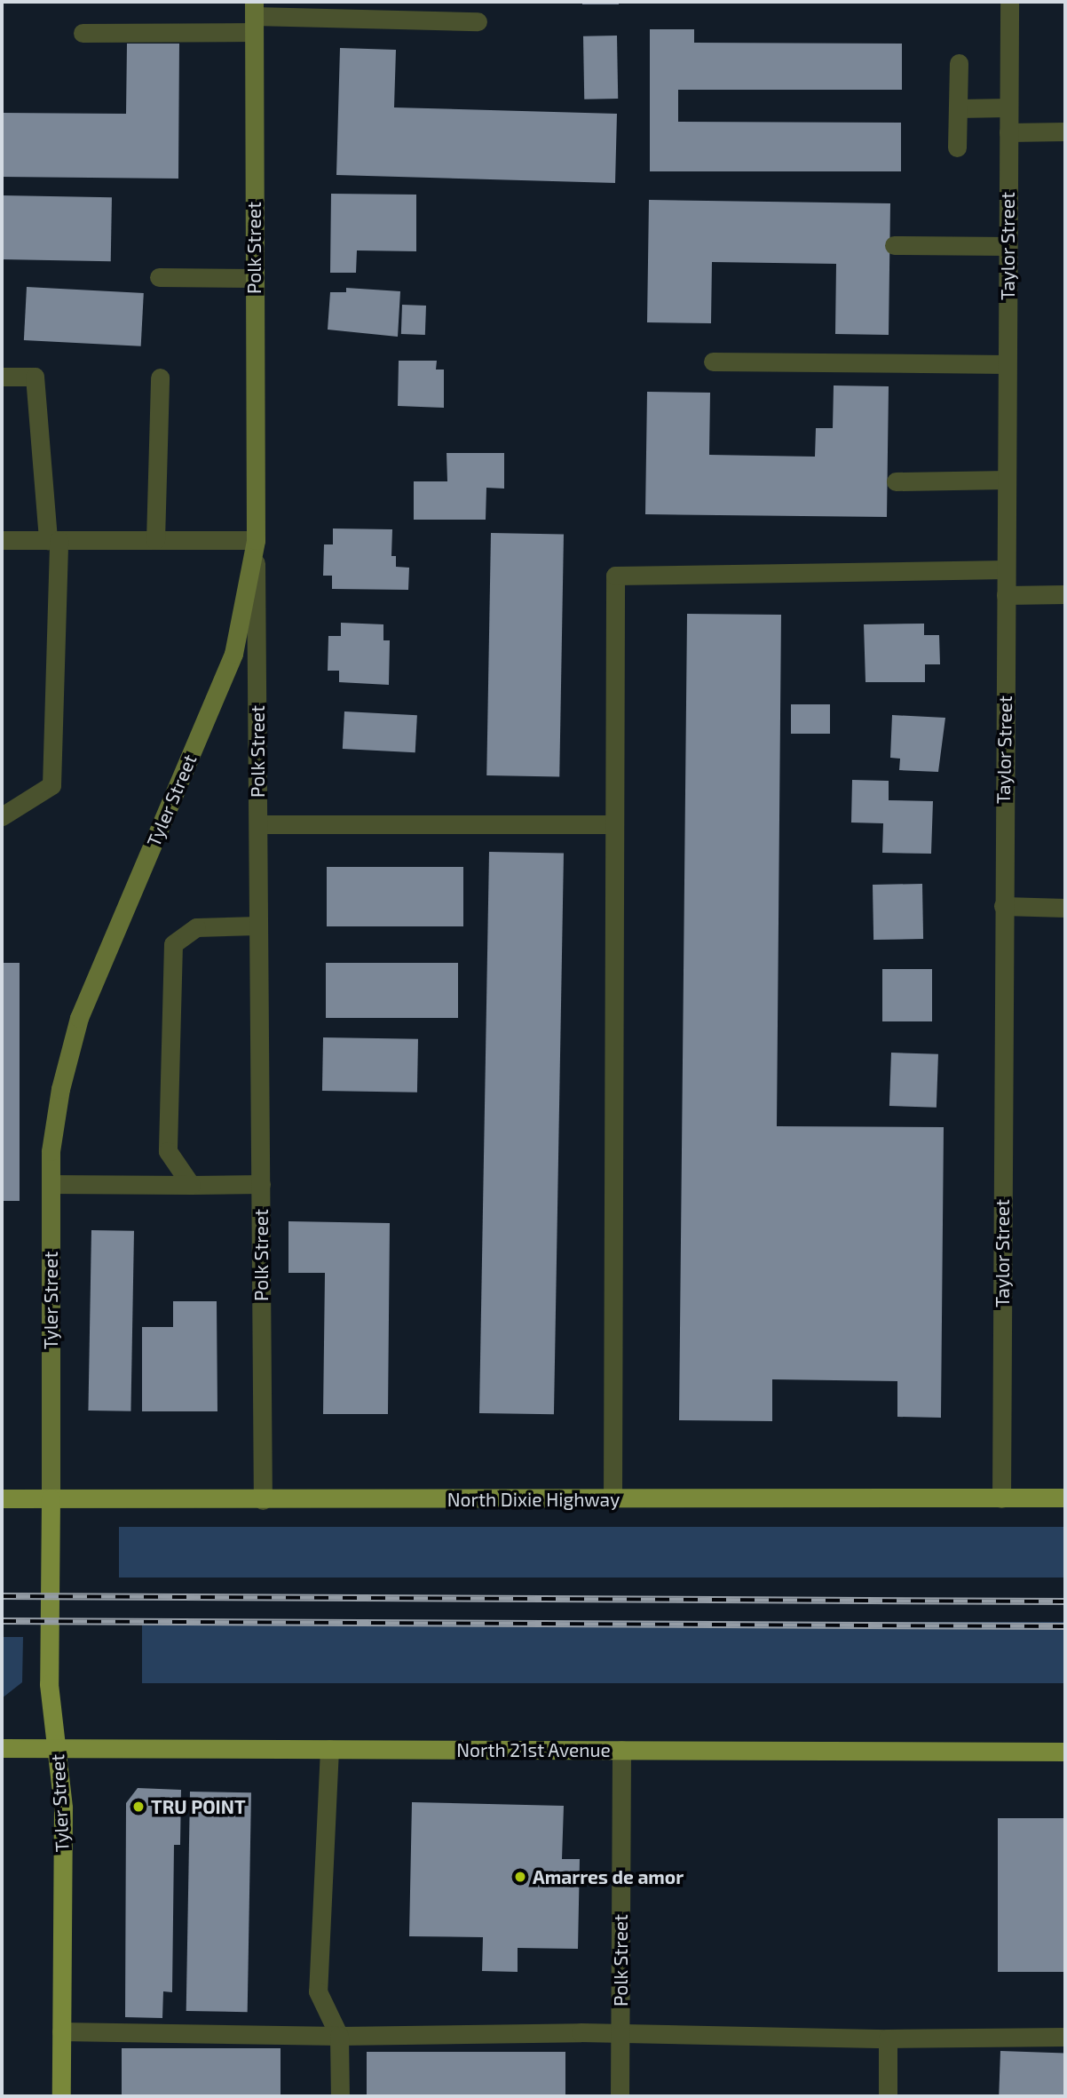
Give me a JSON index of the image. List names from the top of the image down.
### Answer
{
  "streets": {
    "main road": [
      "Polk Street",
      "Tyler Street",
      "North Dixie Highway",
      "North 21st Avenue"
    ],
    "street": ["Taylor Street"]
  },
  "crossings": [
    ["Taylor Street", "North Dixie Highway"],
    ["Polk Street", "Tyler Street"],
    ["Polk Street", "North Dixie Highway"],
    ["Polk Street", "North 21st Avenue"],
    ["Tyler Street", "North Dixie Highway"],
    ["Tyler Street", "North 21st Avenue"]
  ],
  "places": ["TRU POINT", "Amarres de amor"]
}
